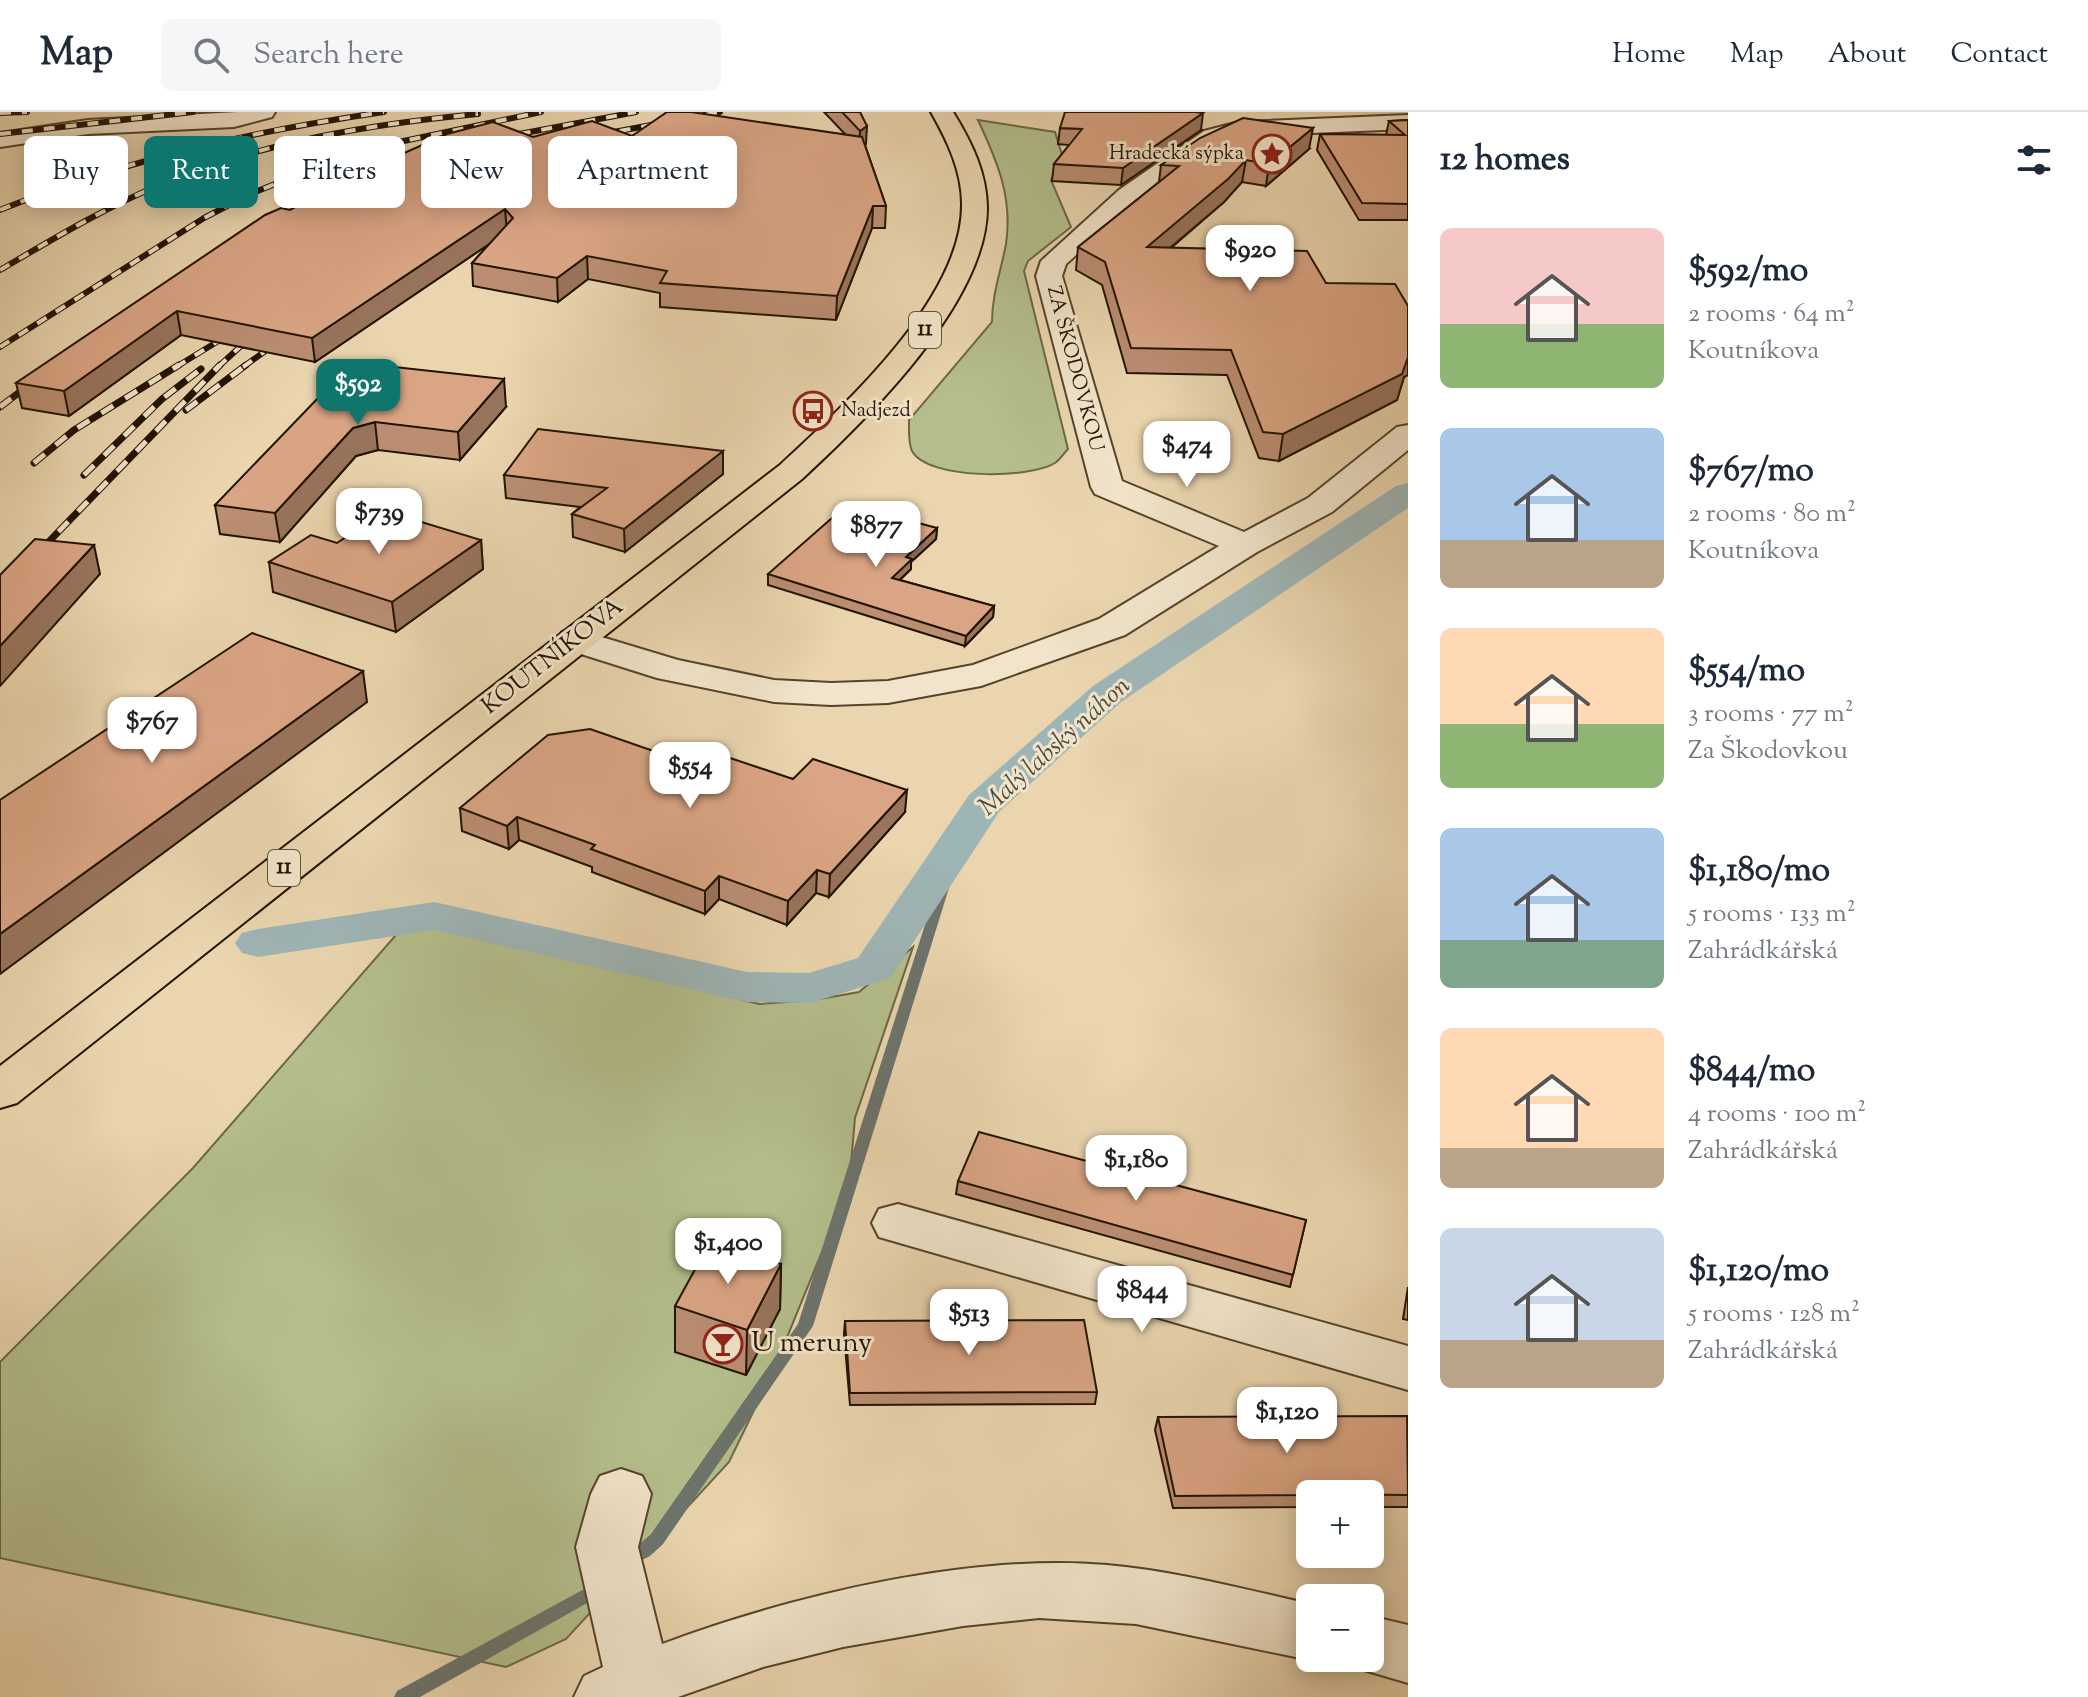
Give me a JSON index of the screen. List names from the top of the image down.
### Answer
{
  "streets": {
    "main road": ["11", "KOUTNÍKOVA"],
    "street": ["ZA ŠKODOVKOU"]
  },
  "water": ["Malý labský náhon"],
  "places": {
    "place": ["Hradecká sýpka"],
    "bus stop": ["Nadjezd"],
    "bar": ["U meruny"]
  },
  "page": {
    "header": "Map",
    "search": "Search here",
    "nav": [
      "Home",
      "Map",
      "About",
      "Contact"
    ],
    "heading": "12 homes",
    "chip": [
      "Buy",
      "Rent",
      "Filters",
      "New",
      "Apartment"
    ],
    "list": [
      {
        "name": "$592/mo",
        "note": "2 rooms · 64 m² · Koutníkova"
      },
      {
        "name": "$767/mo",
        "note": "2 rooms · 80 m² · Koutníkova"
      },
      {
        "name": "$554/mo",
        "note": "3 rooms · 77 m² · Za Škodovkou"
      },
      {
        "name": "$1,180/mo",
        "note": "5 rooms · 133 m² · Zahrádkářská"
      },
      {
        "name": "$844/mo",
        "note": "4 rooms · 100 m² · Zahrádkářská"
      },
      {
        "name": "$1,120/mo",
        "note": "5 rooms · 128 m² · Zahrádkářská"
      }
    ],
    "price": [
      "$920",
      "$592",
      "$474",
      "$739",
      "$877",
      "$767",
      "$554",
      "$1,180",
      "$1,400",
      "$844",
      "$513",
      "$1,120"
    ],
    "map_buttons": ["+", "−"]
  }
}
